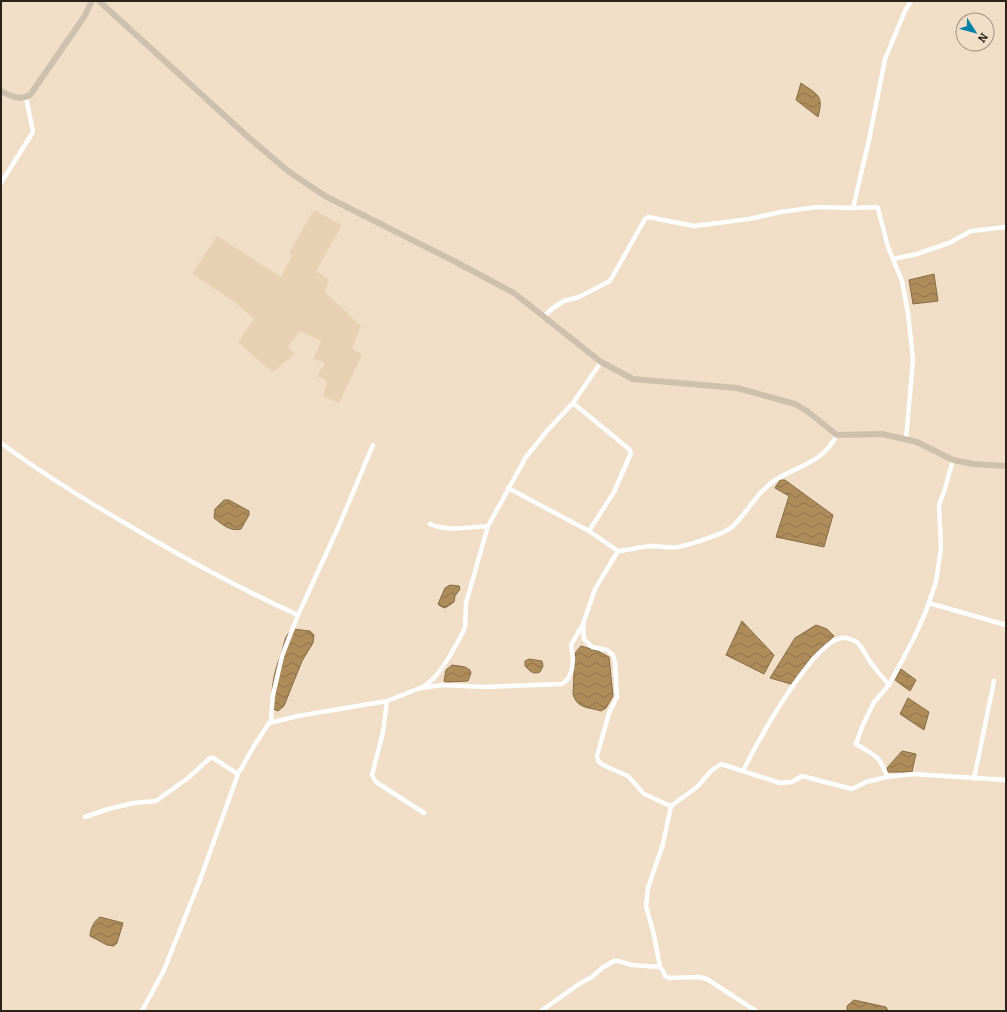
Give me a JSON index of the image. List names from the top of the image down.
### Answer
{
  "north": "bottom right"
}
